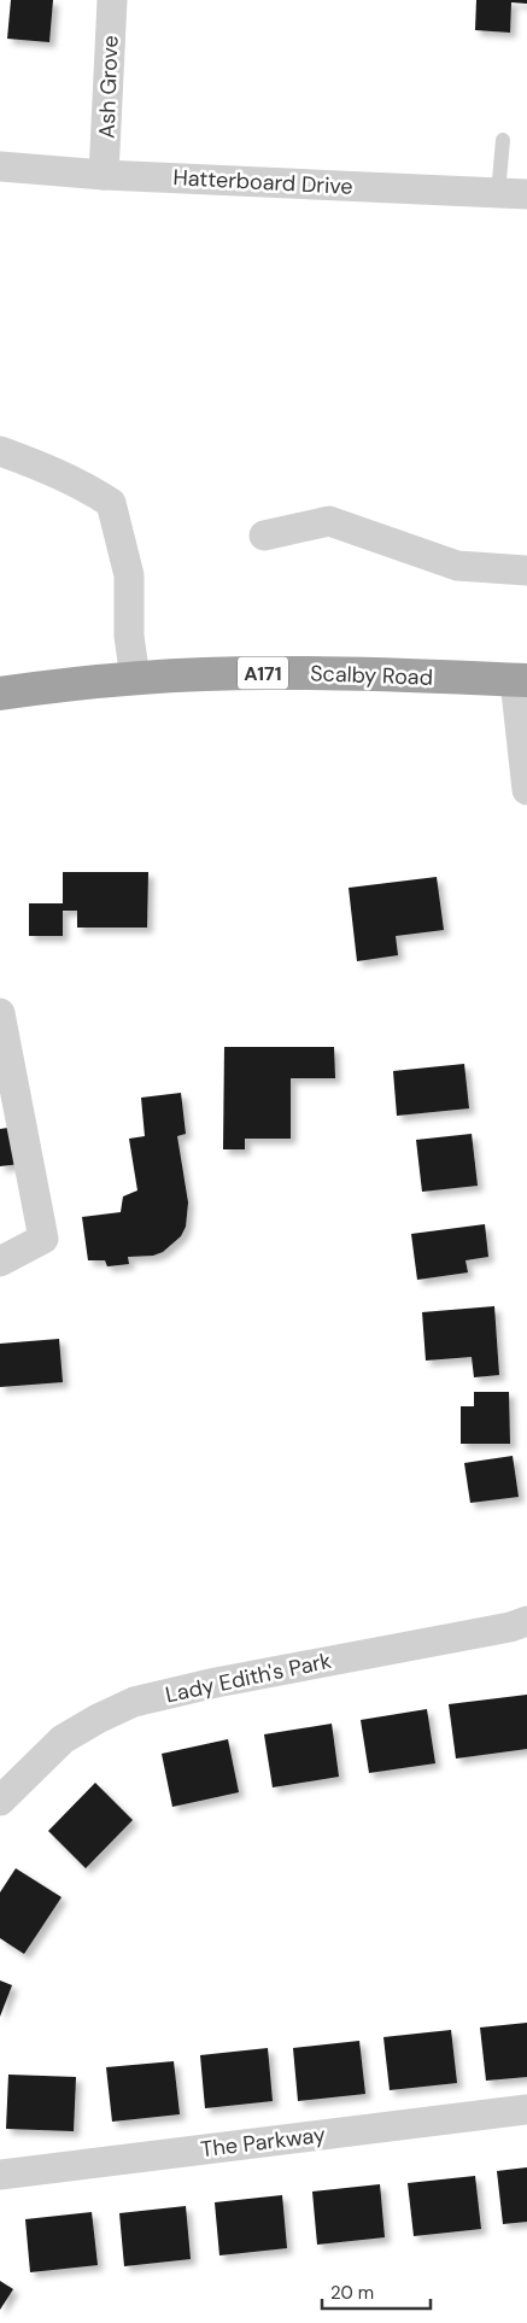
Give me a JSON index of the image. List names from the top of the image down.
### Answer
{
  "streets": {
    "highway": ["A171", "Scalby Road"],
    "street": [
      "Ash Grove",
      "Hatterboard Drive",
      "Lady Edith's Park",
      "The Parkway"
    ]
  },
  "crossings": [
    ["Ash Grove", "Hatterboard Drive"]
  ],
  "scale_bar": "20 m"
}
